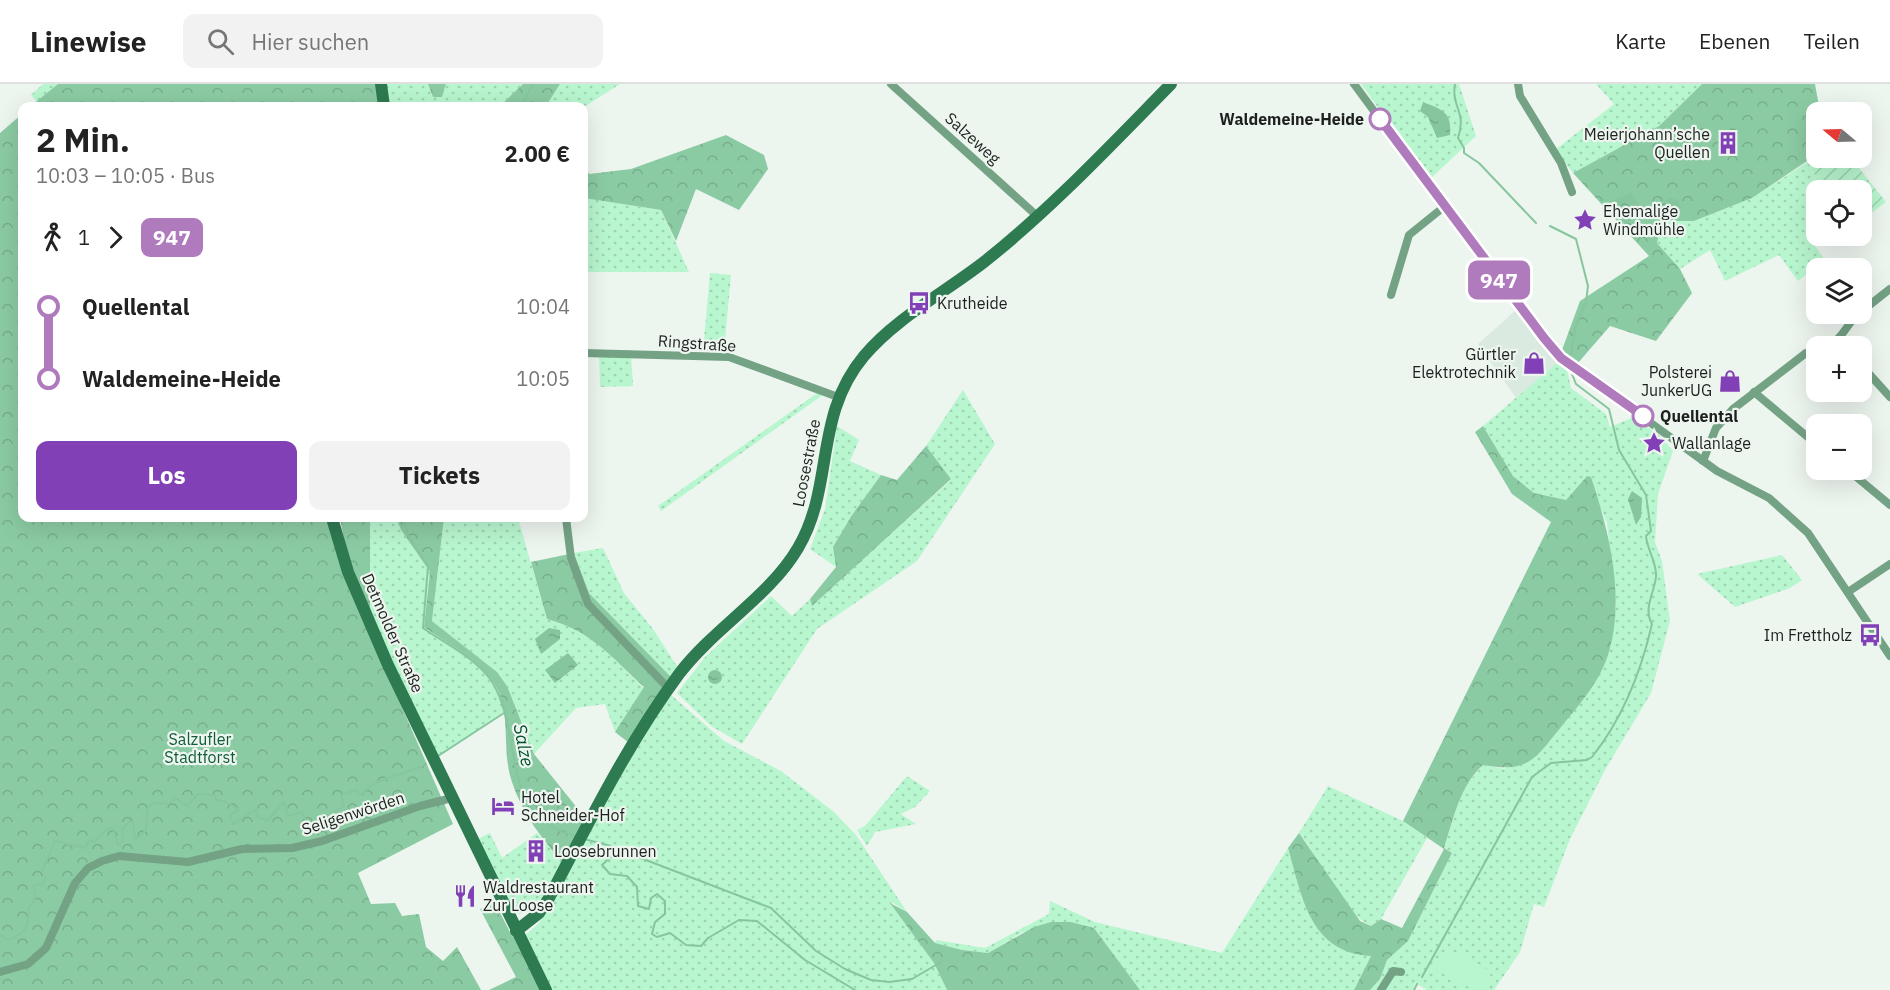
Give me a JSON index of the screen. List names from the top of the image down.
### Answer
{
  "streets": {
    "street": [
      "Salzeweg",
      "Ringstraße",
      "Loosestraße",
      "Detmolder Straße",
      "Seligenwörden"
    ]
  },
  "crossings": [
    ["Salzeweg", "Loosestraße"],
    ["Ringstraße", "Loosestraße"],
    ["Loosestraße", "Detmolder Straße"],
    ["Detmolder Straße", "Seligenwörden"]
  ],
  "water": ["Salze"],
  "parks": ["Salzufler Stadtforst"],
  "places": {
    "other": ["Waldemeine-Heide", "Quellental"],
    "building": ["Meierjohann’sche Quellen", "Loosebrunnen"],
    "place": ["Ehemalige Windmühle", "Wallanlage"],
    "bus stop": ["Krutheide", "Im Frettholz"],
    "shop": ["Gürtler Elektrotechnik", "Polsterei JunkerUG"],
    "hotel": ["Hotel Schneider-Hof"],
    "restaurant": ["Waldrestaurant Zur Loose"]
  },
  "lines": ["bus line 947"],
  "north": "left",
  "page": {
    "header": "Linewise",
    "search": "Hier suchen",
    "nav": ["Karte", "Ebenen", "Teilen"],
    "on_map": "947",
    "map_buttons": ["+", "−"],
    "heading": ["2 Min.", "10:03 – 10:05 · Bus", "2.00 €"],
    "legs": ["1", "947"],
    "list": [
      {
        "name": "Quellental",
        "value": "10:04"
      },
      {
        "name": "Waldemeine-Heide",
        "value": "10:05"
      }
    ],
    "buttons": ["Los", "Tickets"]
  }
}
